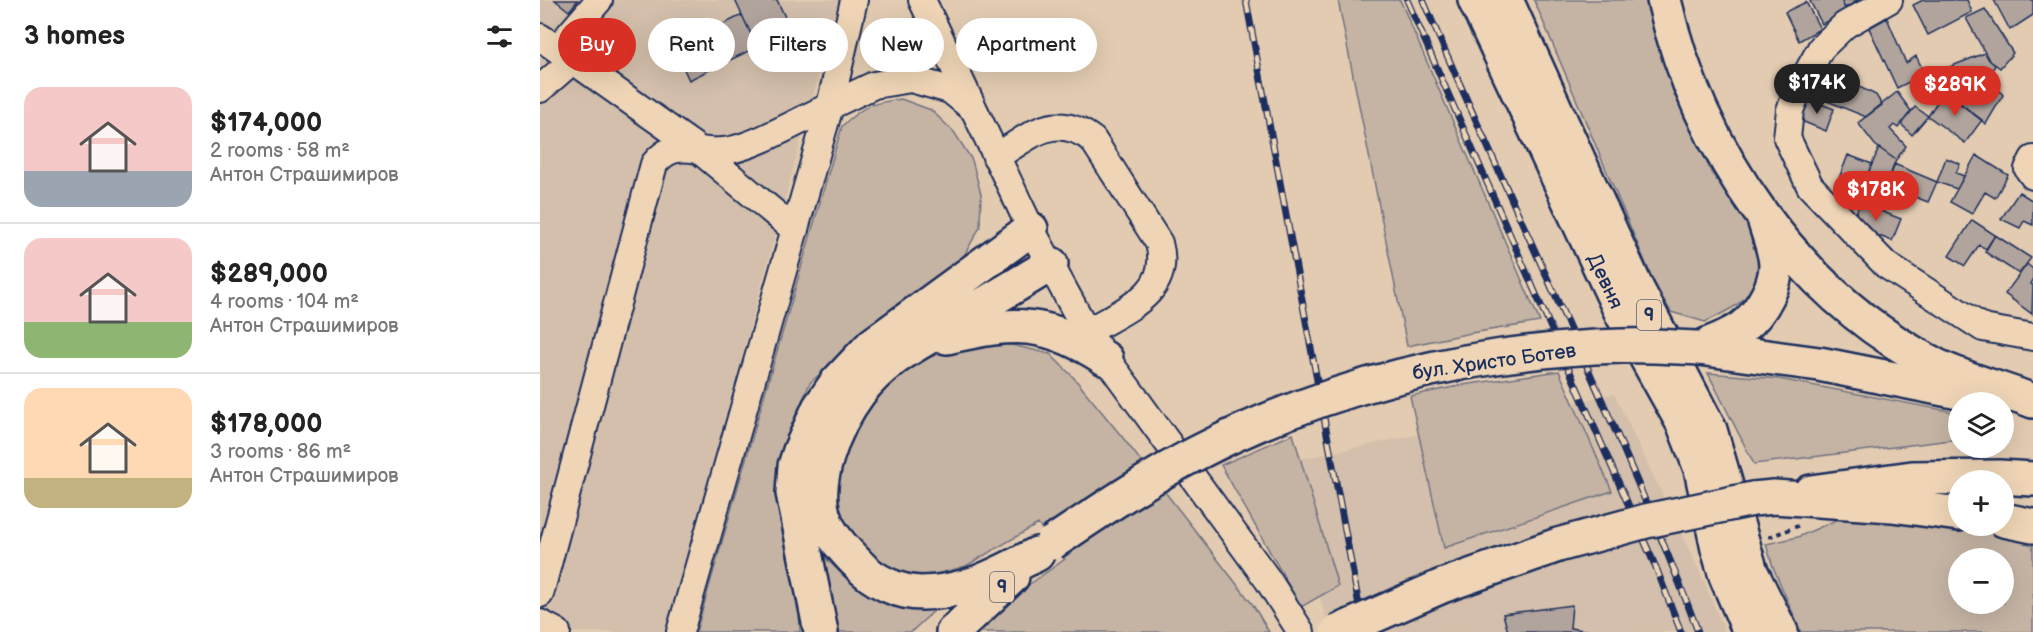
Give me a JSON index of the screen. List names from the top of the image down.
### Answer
{
  "streets": {
    "main road": ["Девня", "9", "бул. Христо Ботев"]
  },
  "crossings": [
    ["9", "бул. Христо Ботев"]
  ],
  "page": {
    "heading": "3 homes",
    "chip": [
      "Buy",
      "Rent",
      "Filters",
      "New",
      "Apartment"
    ],
    "price": ["$174K", "$289K", "$178K"],
    "list": [
      {
        "name": "$174,000",
        "note": "2 rooms · 58 m² · Антон Страшимиров"
      },
      {
        "name": "$289,000",
        "note": "4 rooms · 104 m² · Антон Страшимиров"
      },
      {
        "name": "$178,000",
        "note": "3 rooms · 86 m² · Антон Страшимиров"
      }
    ],
    "map_buttons": ["+", "−"]
  }
}
